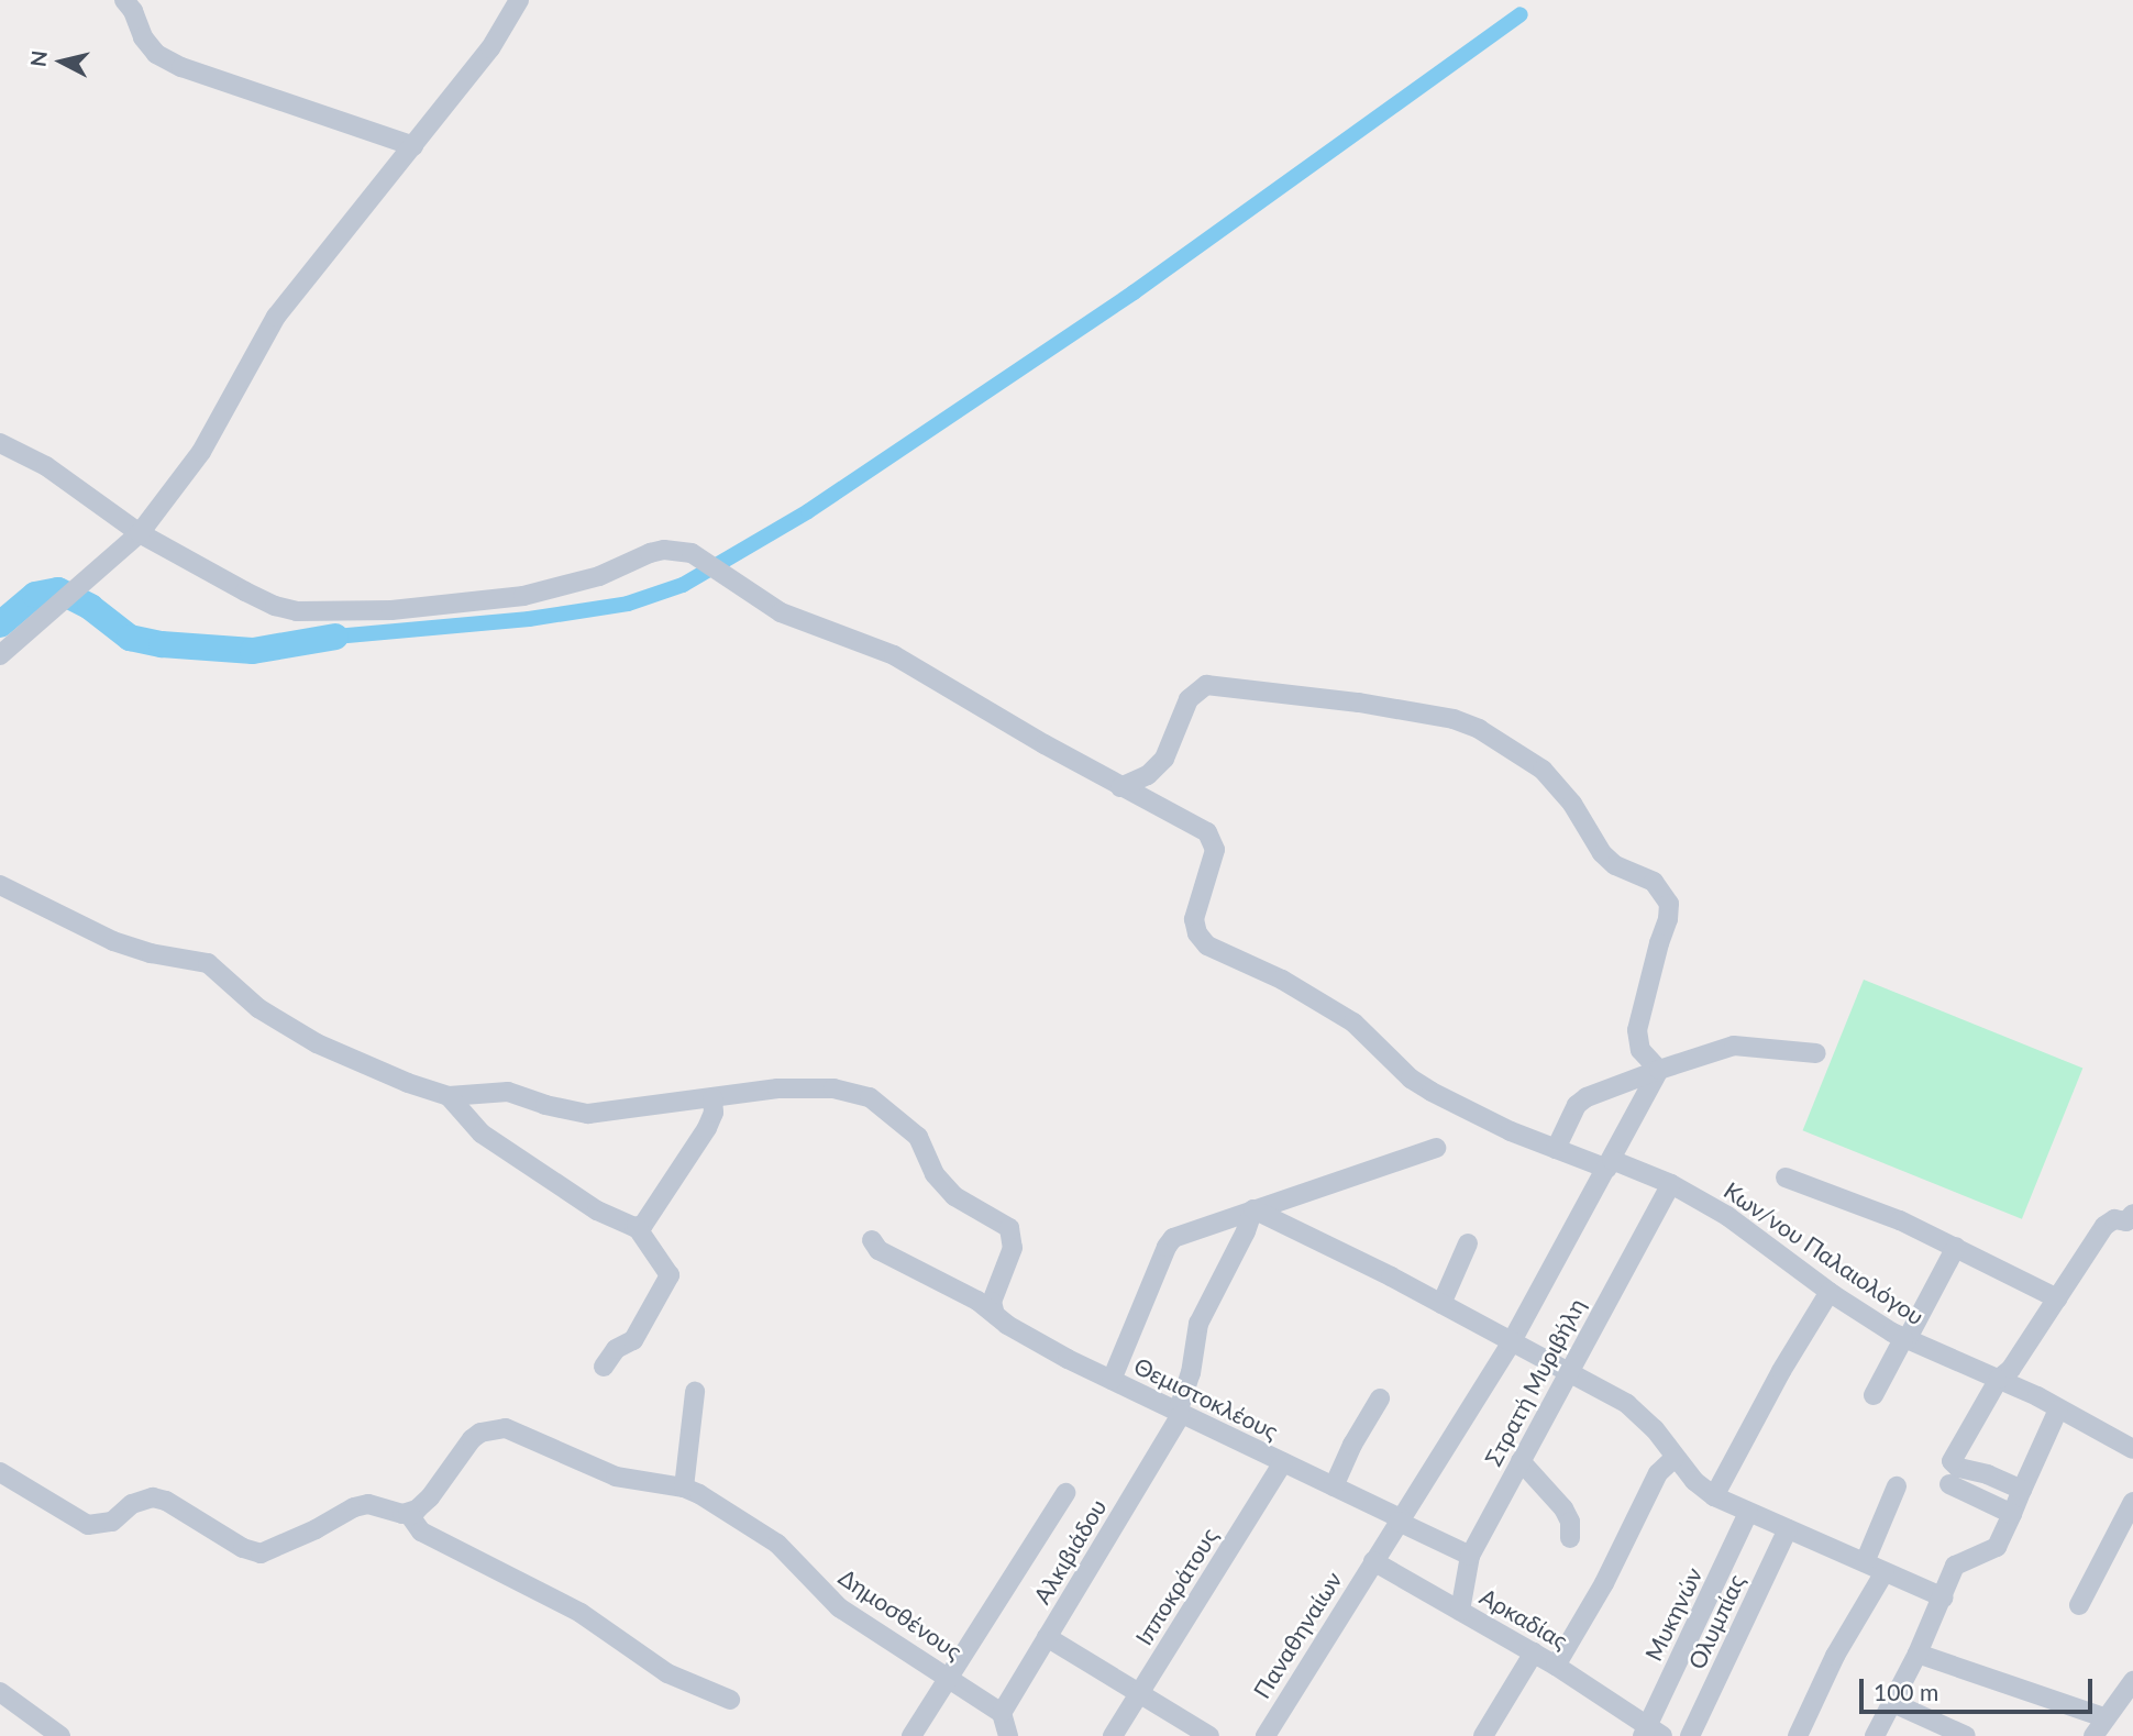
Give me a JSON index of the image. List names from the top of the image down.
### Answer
{
  "streets": {
    "street": [
      "Κων/νου Παλαιολόγου",
      "Στρατή Μυριβήλη",
      "Θεμιστοκλέους",
      "Αλκιβιάδου",
      "Ιπποκράτους",
      "Δημοσθένους",
      "Μυκηνών",
      "Αρκαδίας",
      "Ολυμπίας",
      "Παναθηναίων"
    ]
  },
  "crossings": [
    ["Κων/νου Παλαιολόγου", "Στρατή Μυριβήλη"],
    ["Κων/νου Παλαιολόγου", "Παναθηναίων"],
    ["Στρατή Μυριβήλη", "Θεμιστοκλέους"],
    ["Στρατή Μυριβήλη", "Αρκαδίας"],
    ["Θεμιστοκλέους", "Αλκιβιάδου"],
    ["Θεμιστοκλέους", "Ιπποκράτους"],
    ["Θεμιστοκλέους", "Παναθηναίων"],
    ["Αλκιβιάδου", "Δημοσθένους"],
    ["Μυκηνών", "Αρκαδίας"],
    ["Αρκαδίας", "Παναθηναίων"]
  ],
  "scale_bar": "100 m",
  "north": "left"
}
